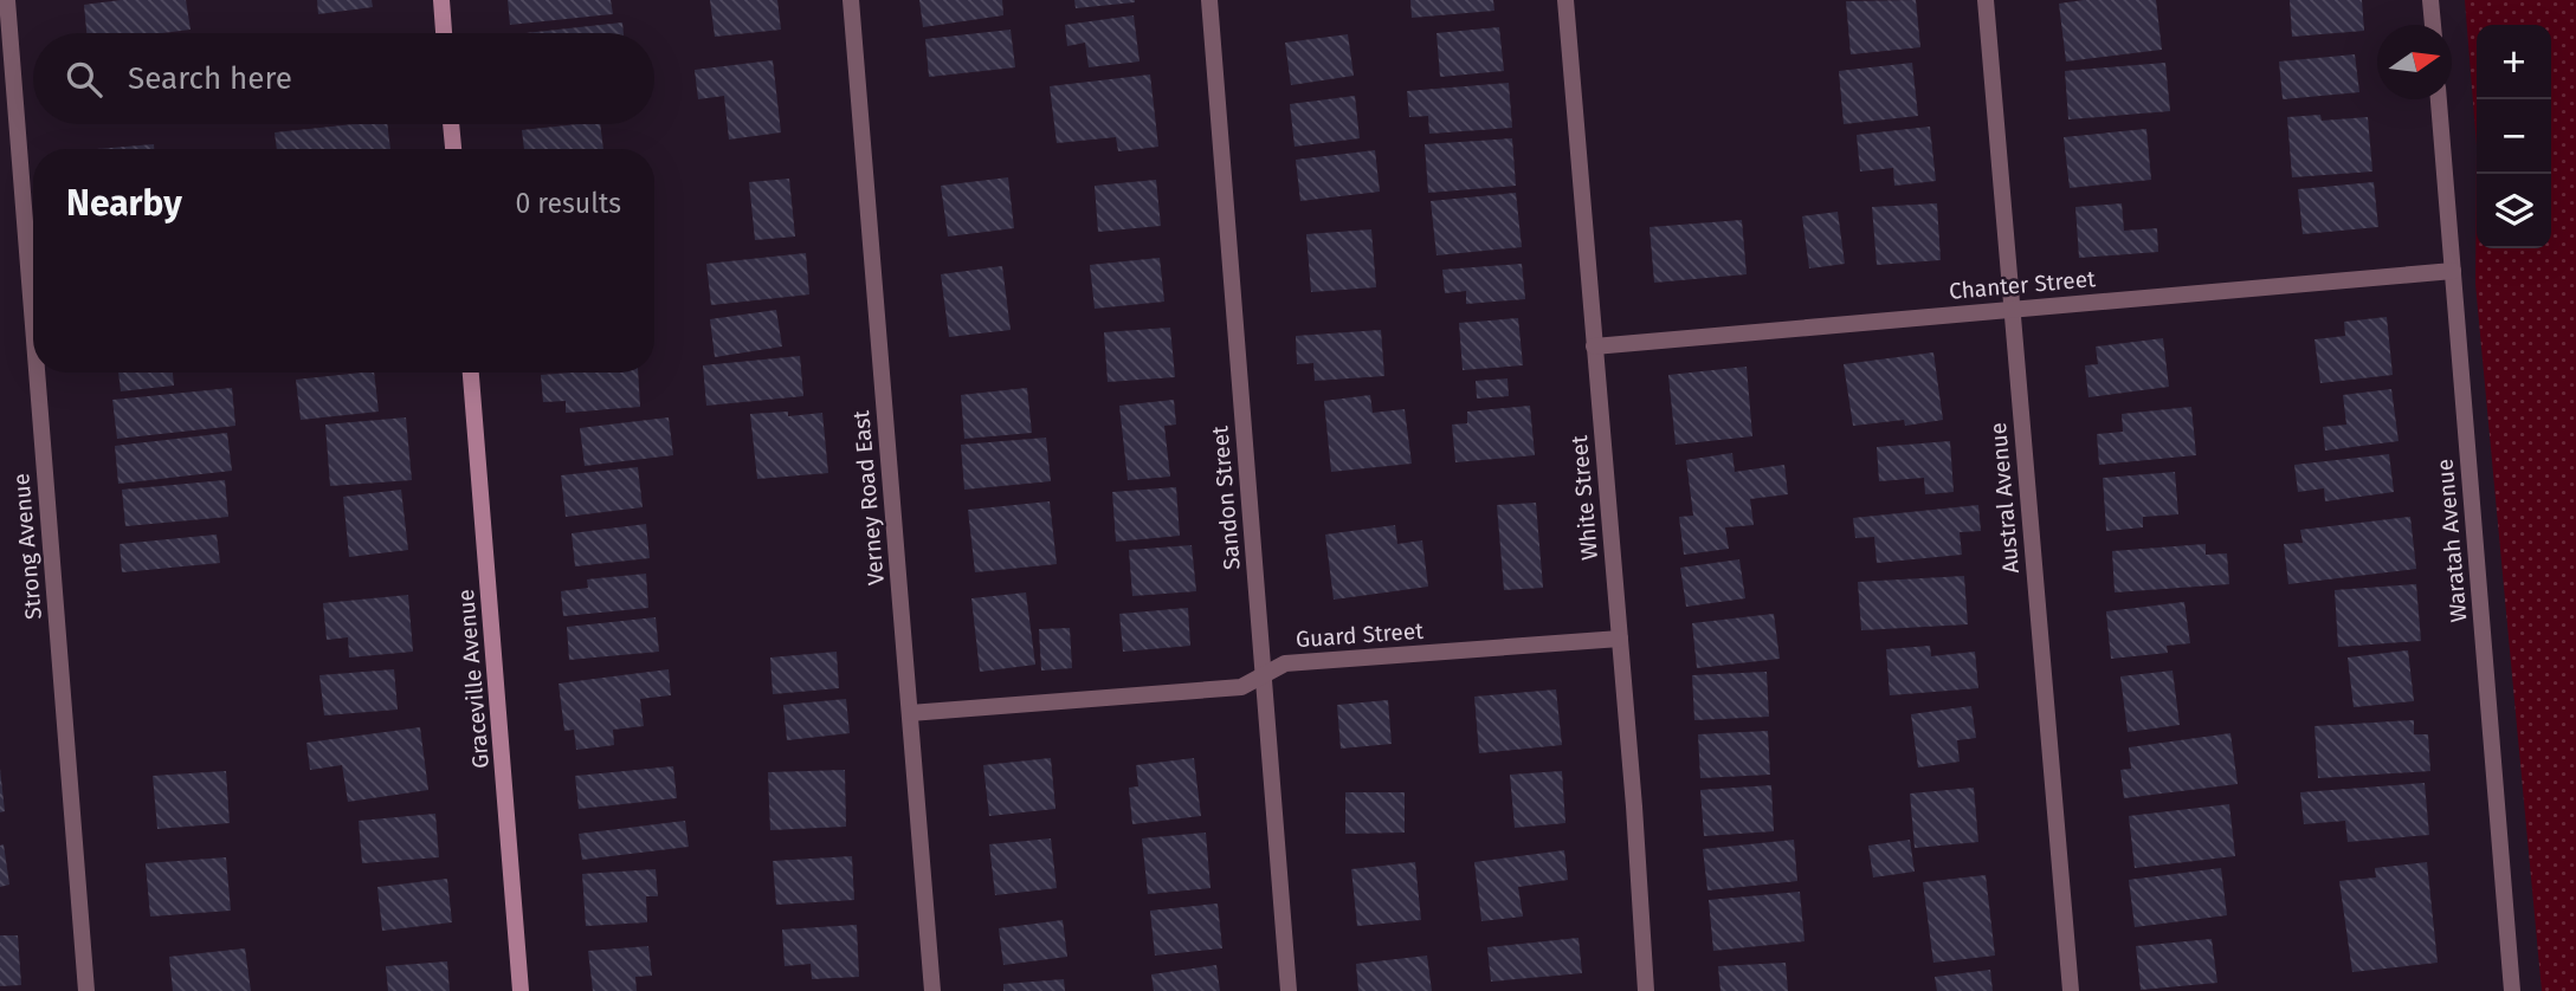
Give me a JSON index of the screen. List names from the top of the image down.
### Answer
{
  "streets": {
    "main road": ["Graceville Avenue"],
    "street": [
      "Chanter Street",
      "Verney Road East",
      "Sandon Street",
      "White Street",
      "Austral Avenue",
      "Waratah Avenue",
      "Strong Avenue",
      "Guard Street"
    ]
  },
  "crossings": [
    ["Chanter Street", "White Street"],
    ["Chanter Street", "Austral Avenue"],
    ["Chanter Street", "Waratah Avenue"],
    ["Verney Road East", "Guard Street"],
    ["Sandon Street", "Guard Street"],
    ["White Street", "Guard Street"]
  ],
  "north": "right",
  "page": {
    "map_buttons": ["+", "−"],
    "search": "Search here",
    "heading": ["Nearby", "0 results"]
  }
}
